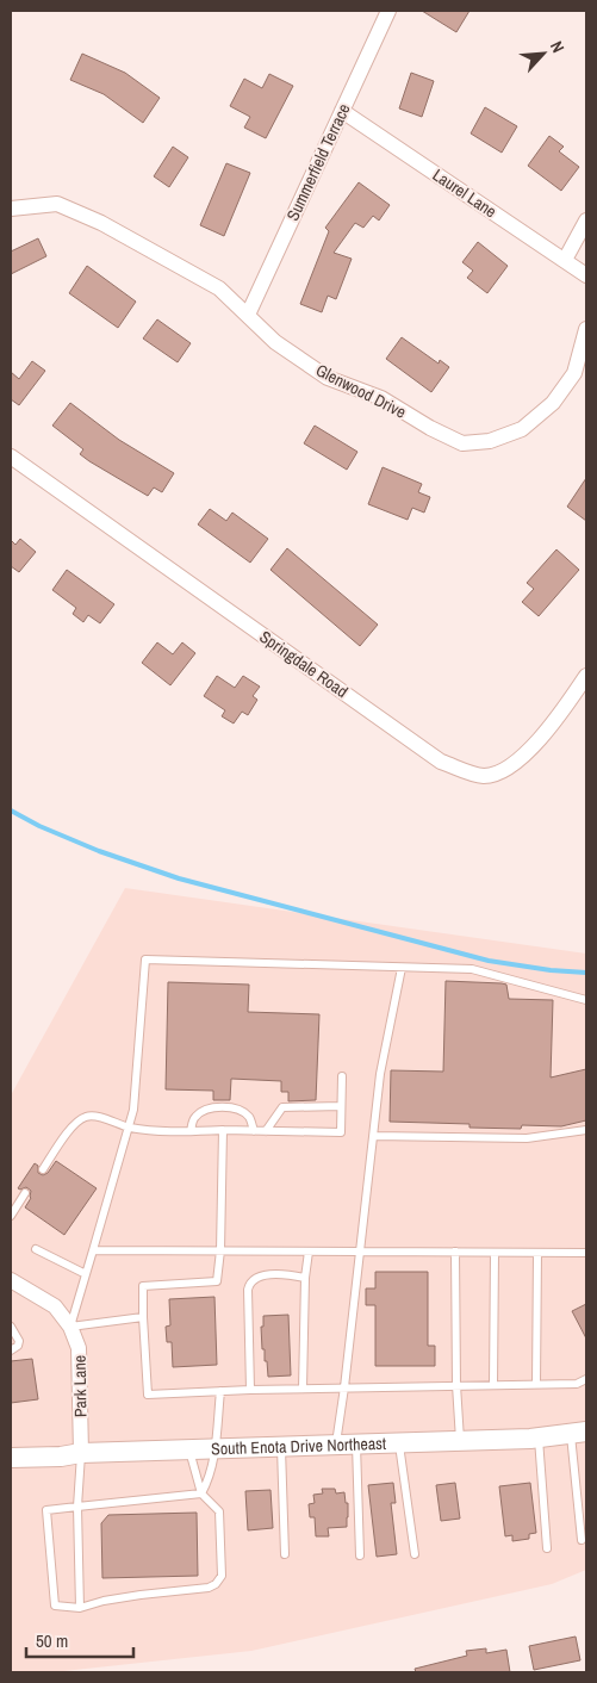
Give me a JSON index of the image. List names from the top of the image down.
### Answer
{
  "streets": {
    "main road": ["South Enota Drive Northeast"],
    "street": [
      "Summerfield Terrace",
      "Laurel Lane",
      "Glenwood Drive",
      "Springdale Road",
      "Park Lane"
    ]
  },
  "crossings": [
    ["Summerfield Terrace", "Laurel Lane"],
    ["Summerfield Terrace", "Glenwood Drive"],
    ["Park Lane", "South Enota Drive Northeast"]
  ],
  "scale_bar": "50 m",
  "north": "top right"
}
